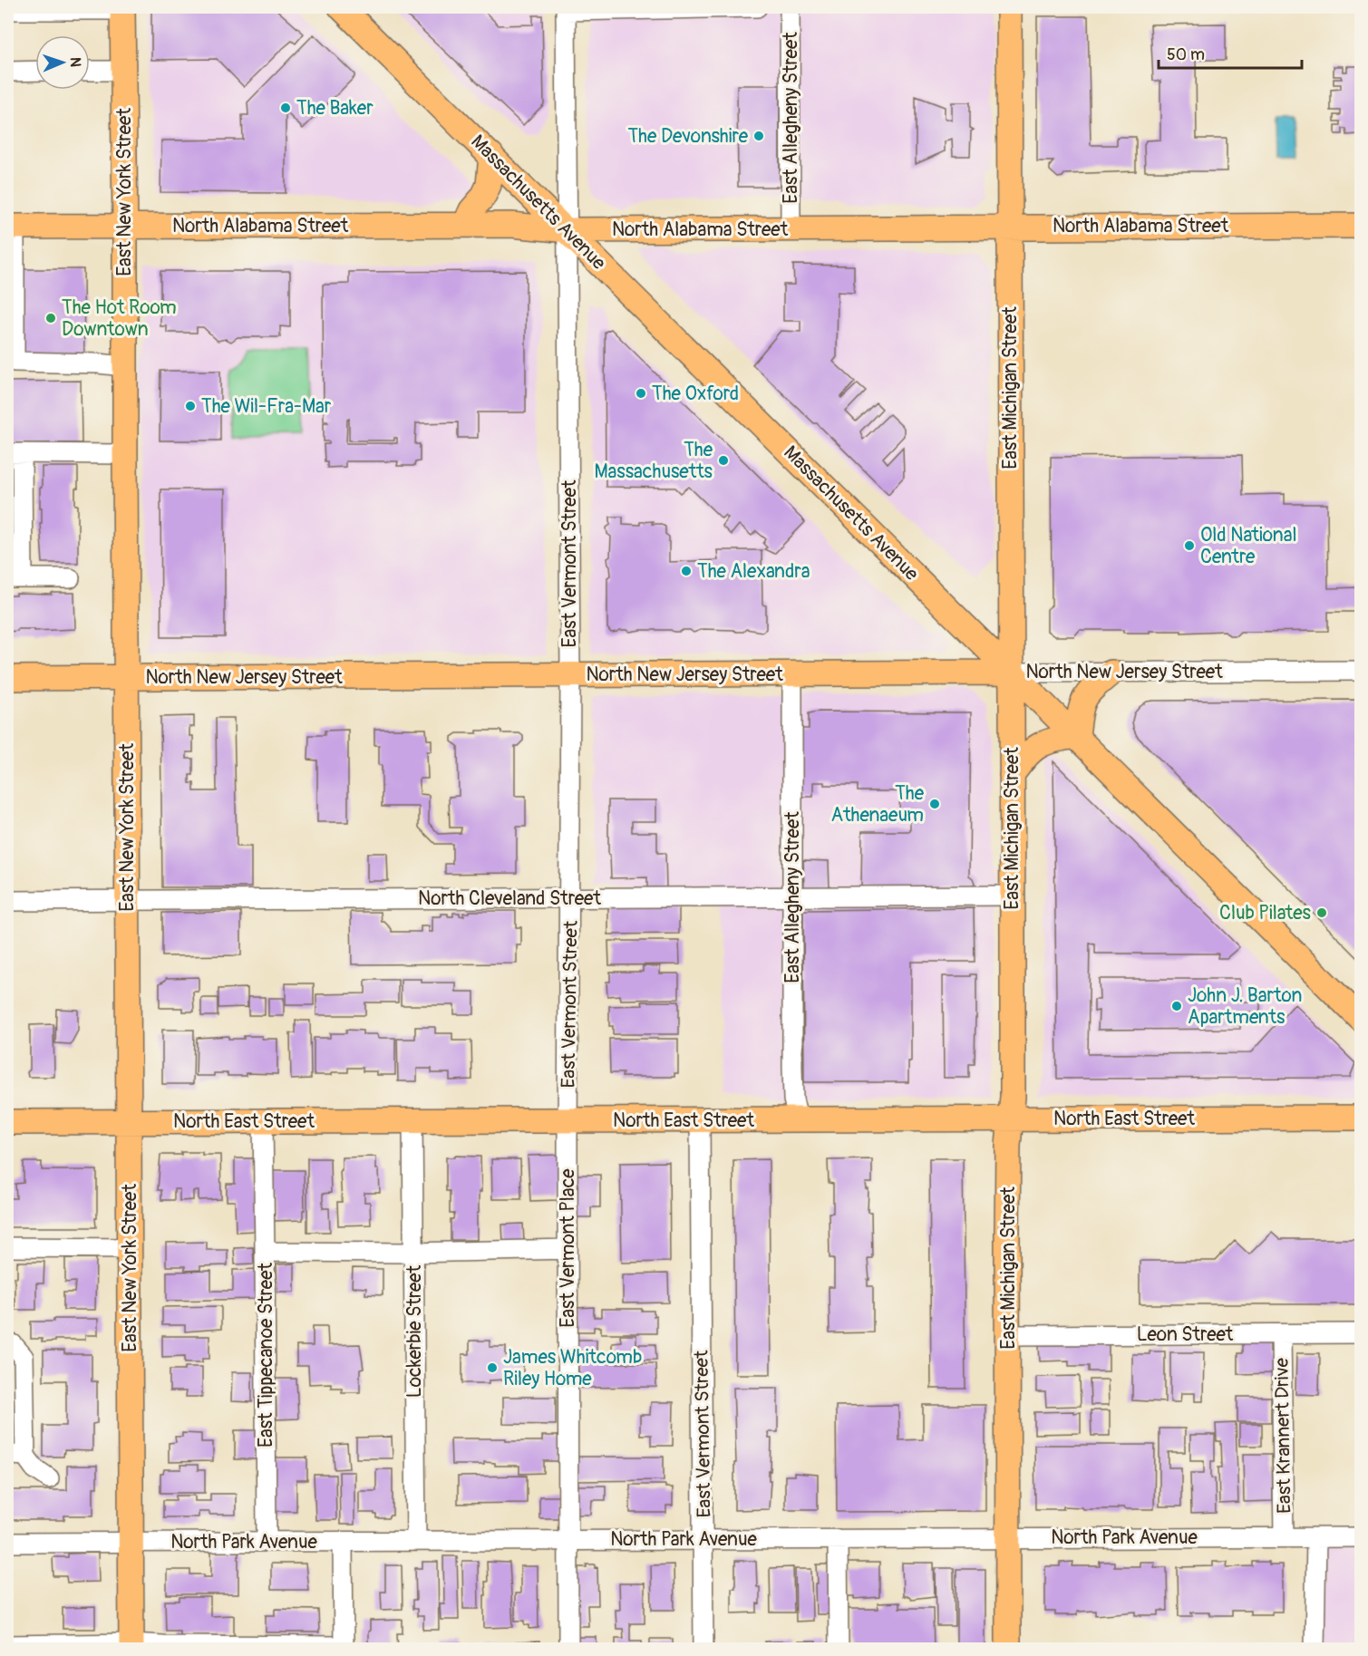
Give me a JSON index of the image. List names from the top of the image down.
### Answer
{
  "streets": {
    "main road": [
      "East New York Street",
      "Massachusetts Avenue",
      "North Alabama Street",
      "East Michigan Street",
      "North New Jersey Street",
      "North East Street"
    ],
    "street": [
      "East Allegheny Street",
      "East Vermont Street",
      "North Cleveland Street",
      "East Vermont Place",
      "Lockerbie Street",
      "Leon Street",
      "East Tippecanoe Street",
      "East Krannert Drive",
      "North Park Avenue"
    ]
  },
  "crossings": [
    ["East Allegheny Street", "North Alabama Street"],
    ["East Allegheny Street", "North New Jersey Street"],
    ["East Allegheny Street", "North Cleveland Street"],
    ["East Allegheny Street", "North East Street"],
    ["East New York Street", "North Alabama Street"],
    ["East New York Street", "North New Jersey Street"],
    ["East New York Street", "North Cleveland Street"],
    ["East New York Street", "North East Street"],
    ["East New York Street", "North Park Avenue"],
    ["Massachusetts Avenue", "North Alabama Street"],
    ["Massachusetts Avenue", "East Michigan Street"],
    ["Massachusetts Avenue", "East Vermont Street"],
    ["Massachusetts Avenue", "North New Jersey Street"],
    ["North Alabama Street", "East Michigan Street"],
    ["North Alabama Street", "East Vermont Street"],
    ["East Michigan Street", "North New Jersey Street"],
    ["East Michigan Street", "North Cleveland Street"],
    ["East Michigan Street", "North East Street"],
    ["East Michigan Street", "Leon Street"],
    ["East Michigan Street", "North Park Avenue"],
    ["East Vermont Street", "North New Jersey Street"],
    ["East Vermont Street", "North Cleveland Street"],
    ["East Vermont Street", "North East Street"],
    ["East Vermont Street", "East Vermont Place"],
    ["East Vermont Street", "North Park Avenue"],
    ["North East Street", "East Vermont Place"],
    ["North East Street", "Lockerbie Street"],
    ["East Vermont Place", "East Tippecanoe Street"],
    ["East Vermont Place", "North Park Avenue"],
    ["Lockerbie Street", "East Tippecanoe Street"],
    ["Lockerbie Street", "North Park Avenue"],
    ["Leon Street", "East Krannert Drive"],
    ["East Tippecanoe Street", "North Park Avenue"],
    ["East Krannert Drive", "North Park Avenue"]
  ],
  "places": [
    "The Baker",
    "The Devonshire",
    "The Hot Room Downtown",
    "The Oxford",
    "The Wil-Fra-Mar",
    "The Massachusetts",
    "Old National Centre",
    "The Alexandra",
    "The Athenaeum",
    "Club Pilates",
    "John J. Barton Apartments",
    "James Whitcomb Riley Home"
  ],
  "scale_bar": "50 m",
  "north": "right"
}
